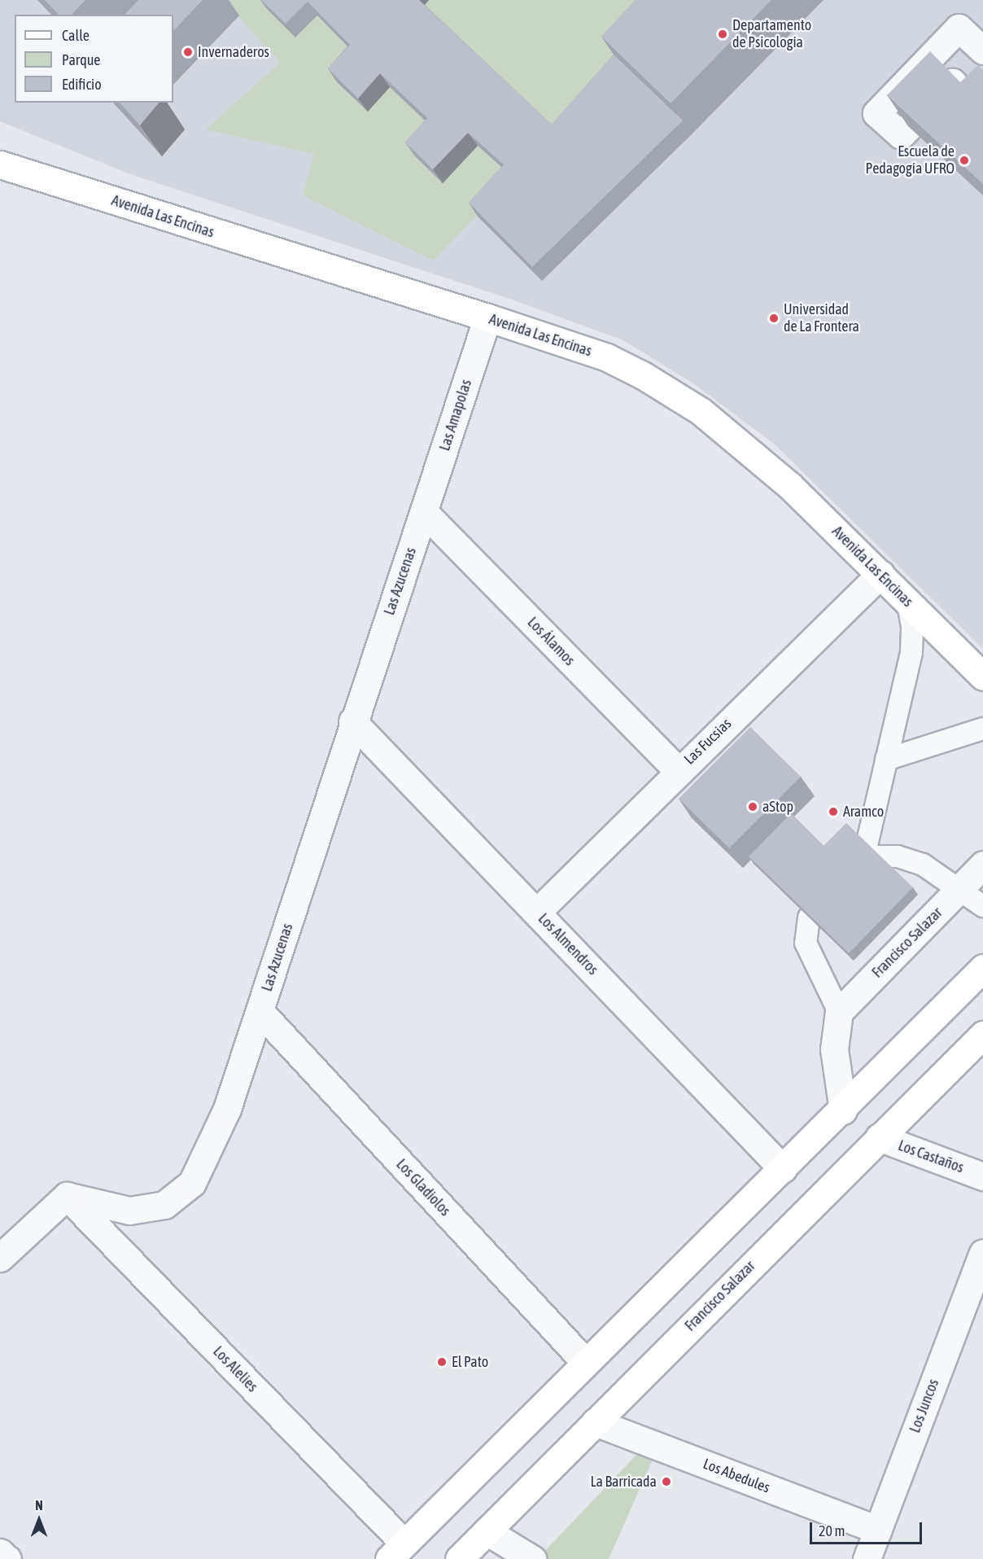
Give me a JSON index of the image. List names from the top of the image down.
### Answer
{
  "streets": {
    "main road": ["Avenida Las Encinas", "Francisco Salazar"],
    "street": [
      "Las Amapolas",
      "Las Azucenas",
      "Los Álamos",
      "Las Fucsias",
      "Los Almendros",
      "Los Castaños",
      "Los Gladiolos",
      "Los Alelies",
      "Los Juncos",
      "Los Abedules"
    ]
  },
  "crossings": [
    ["Avenida Las Encinas", "Las Amapolas"],
    ["Avenida Las Encinas", "Las Fucsias"],
    ["Las Amapolas", "Las Azucenas"],
    ["Las Amapolas", "Los Álamos"],
    ["Las Azucenas", "Los Álamos"],
    ["Las Azucenas", "Los Almendros"],
    ["Las Azucenas", "Los Gladiolos"],
    ["Las Azucenas", "Los Alelies"],
    ["Los Álamos", "Las Fucsias"],
    ["Las Fucsias", "Los Almendros"],
    ["Francisco Salazar", "Los Castaños"],
    ["Francisco Salazar", "Los Abedules"],
    ["Los Juncos", "Los Abedules"]
  ],
  "places": [
    "Departamento de Psicología",
    "Invernaderos",
    "Escuela de Pedagogía UFRO",
    "Universidad de La Frontera",
    "aStop",
    "Aramco",
    "El Pato",
    "La Barricada"
  ],
  "legend": ["Calle", "Parque", "Edificio"],
  "scale_bar": "20 m",
  "north": "top"
}
